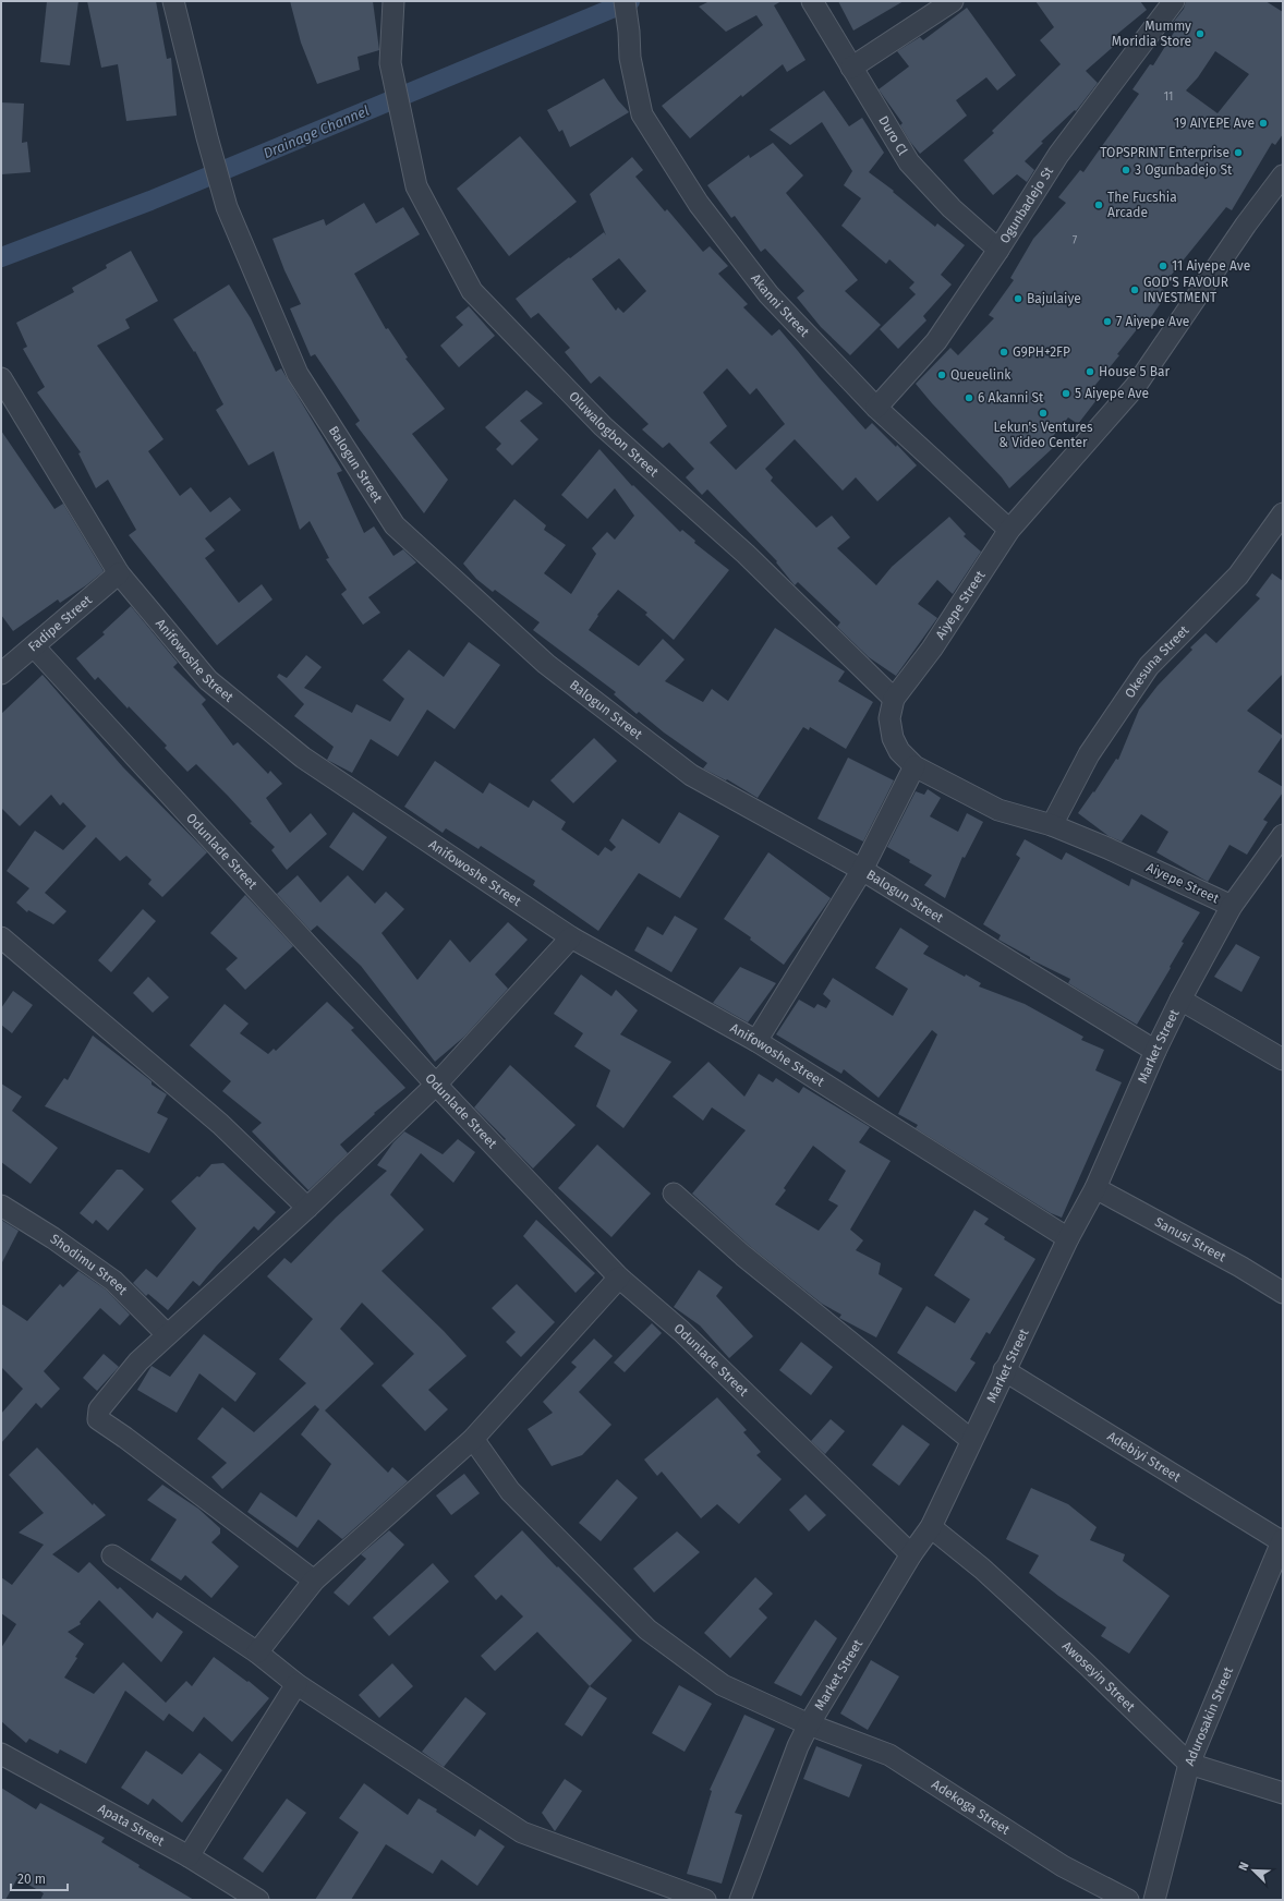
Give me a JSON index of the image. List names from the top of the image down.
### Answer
{
  "streets": {
    "street": [
      "Duro Cl",
      "Ogunbadejo St",
      "Akanni Street",
      "Oluwalogbon Street",
      "Balogun Street",
      "Aiyepe Street",
      "Fadipe Street",
      "Anifowoshe Street",
      "Okesuna Street",
      "Odunlade Street",
      "Market Street",
      "Sanusi Street",
      "Shodimu Street",
      "Adebiyi Street",
      "Awoseyin Street",
      "Adurosakin Street",
      "Adekoga Street",
      "Apata Street"
    ]
  },
  "crossings": [
    ["Duro Cl", "Ogunbadejo St"],
    ["Ogunbadejo St", "Akanni Street"],
    ["Akanni Street", "Aiyepe Street"],
    ["Oluwalogbon Street", "Aiyepe Street"],
    ["Balogun Street", "Market Street"],
    ["Aiyepe Street", "Okesuna Street"],
    ["Aiyepe Street", "Market Street"],
    ["Fadipe Street", "Anifowoshe Street"],
    ["Fadipe Street", "Odunlade Street"],
    ["Anifowoshe Street", "Market Street"],
    ["Odunlade Street", "Market Street"],
    ["Market Street", "Sanusi Street"],
    ["Market Street", "Adebiyi Street"],
    ["Market Street", "Awoseyin Street"],
    ["Market Street", "Adekoga Street"],
    ["Adebiyi Street", "Adurosakin Street"],
    ["Awoseyin Street", "Adurosakin Street"]
  ],
  "water": ["Drainage Channel"],
  "places": [
    "Mummy Moridia Store",
    "19 AIYEPE Ave",
    "TOPSPRINT Enterprise",
    "3 Ogunbadejo St",
    "The Fucshia Arcade",
    "11 Aiyepe Ave",
    "GOD'S FAVOUR INVESTMENT",
    "Bajulaiye",
    "7 Aiyepe Ave",
    "G9PH+2FP",
    "House 5 Bar",
    "Queuelink",
    "5 Aiyepe Ave",
    "6 Akanni St",
    "Lekun's Ventures & Video Center"
  ],
  "house_numbers": ["11", "7"],
  "scale_bar": "20 m",
  "north": "top left"
}
